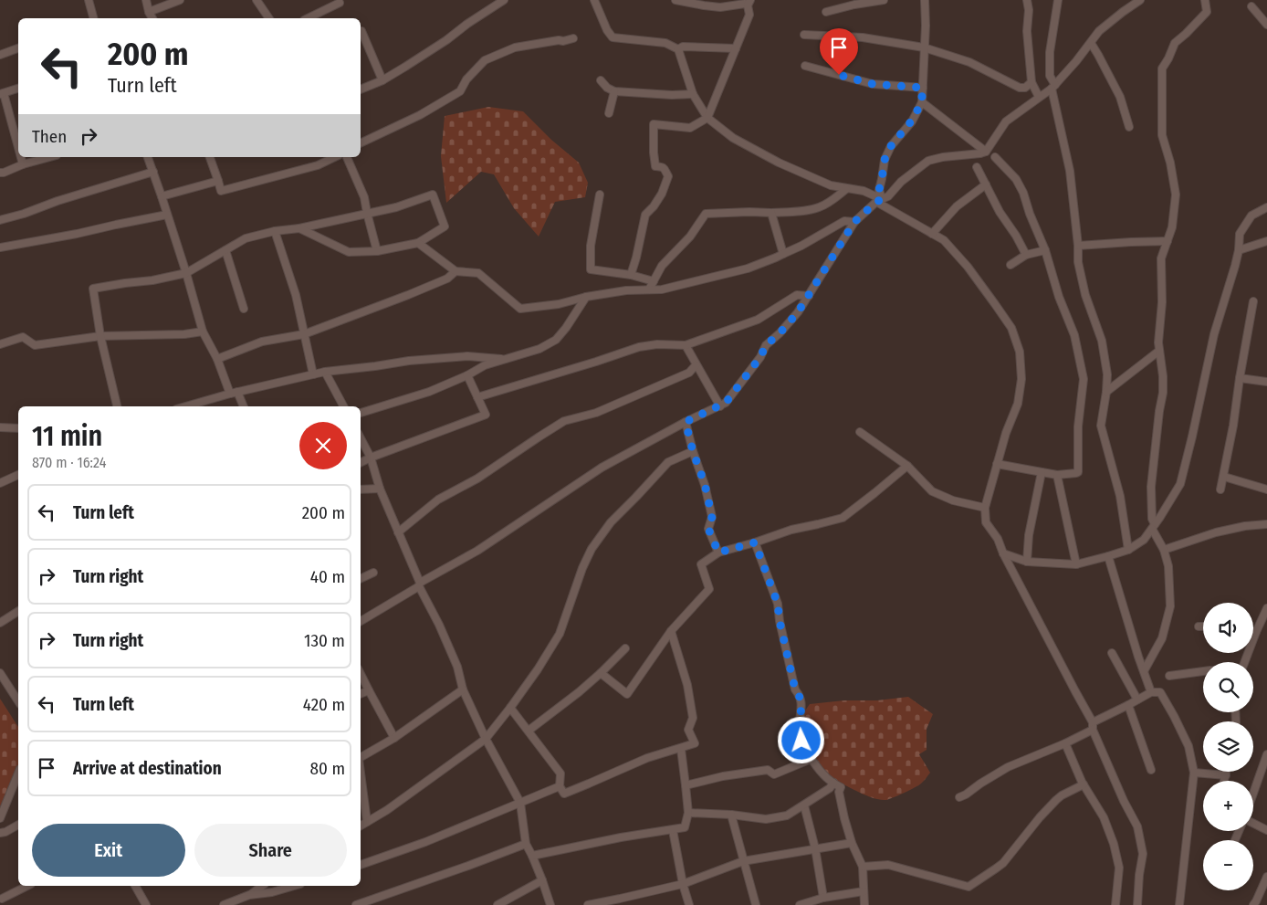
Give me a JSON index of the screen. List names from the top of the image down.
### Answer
{
  "page": {
    "turn": ["200 m", "Turn left"],
    "then": "Then",
    "heading": ["11 min", "870 m · 16:24"],
    "list": [
      {
        "name": "Turn left",
        "value": "200 m"
      },
      {
        "name": "Turn right",
        "value": "40 m"
      },
      {
        "name": "Turn right",
        "value": "130 m"
      },
      {
        "name": "Turn left",
        "value": "420 m"
      },
      {
        "name": "Arrive at destination",
        "value": "80 m"
      }
    ],
    "map_buttons": ["+", "−"],
    "buttons": ["Exit", "Share"]
  }
}
